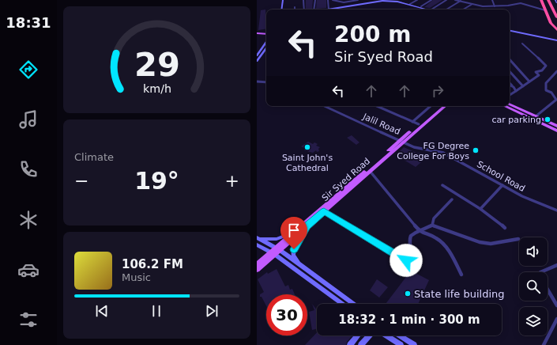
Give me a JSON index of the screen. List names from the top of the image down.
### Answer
{
  "streets": {
    "main road": ["Sir Syed Road"],
    "street": ["Jalil Road", "School Road"]
  },
  "crossings": [
    ["Jalil Road", "School Road"],
    ["Jalil Road", "Sir Syed Road"],
    ["School Road", "Sir Syed Road"]
  ],
  "places": [
    "car parking",
    "Saint John's Cathedral",
    "FG Degree College For Boys",
    "State life building"
  ],
  "page": {
    "tabs": "18:31",
    "turn": ["200 m", "Sir Syed Road"],
    "tile": "Climate",
    "heat": ["−", "19°", "+"],
    "song": ["106.2 FM", "Music"],
    "limit": "30",
    "trip": "18:32 · 1 min · 300 m",
    "gauge": ["29", "km/h"]
  }
}
